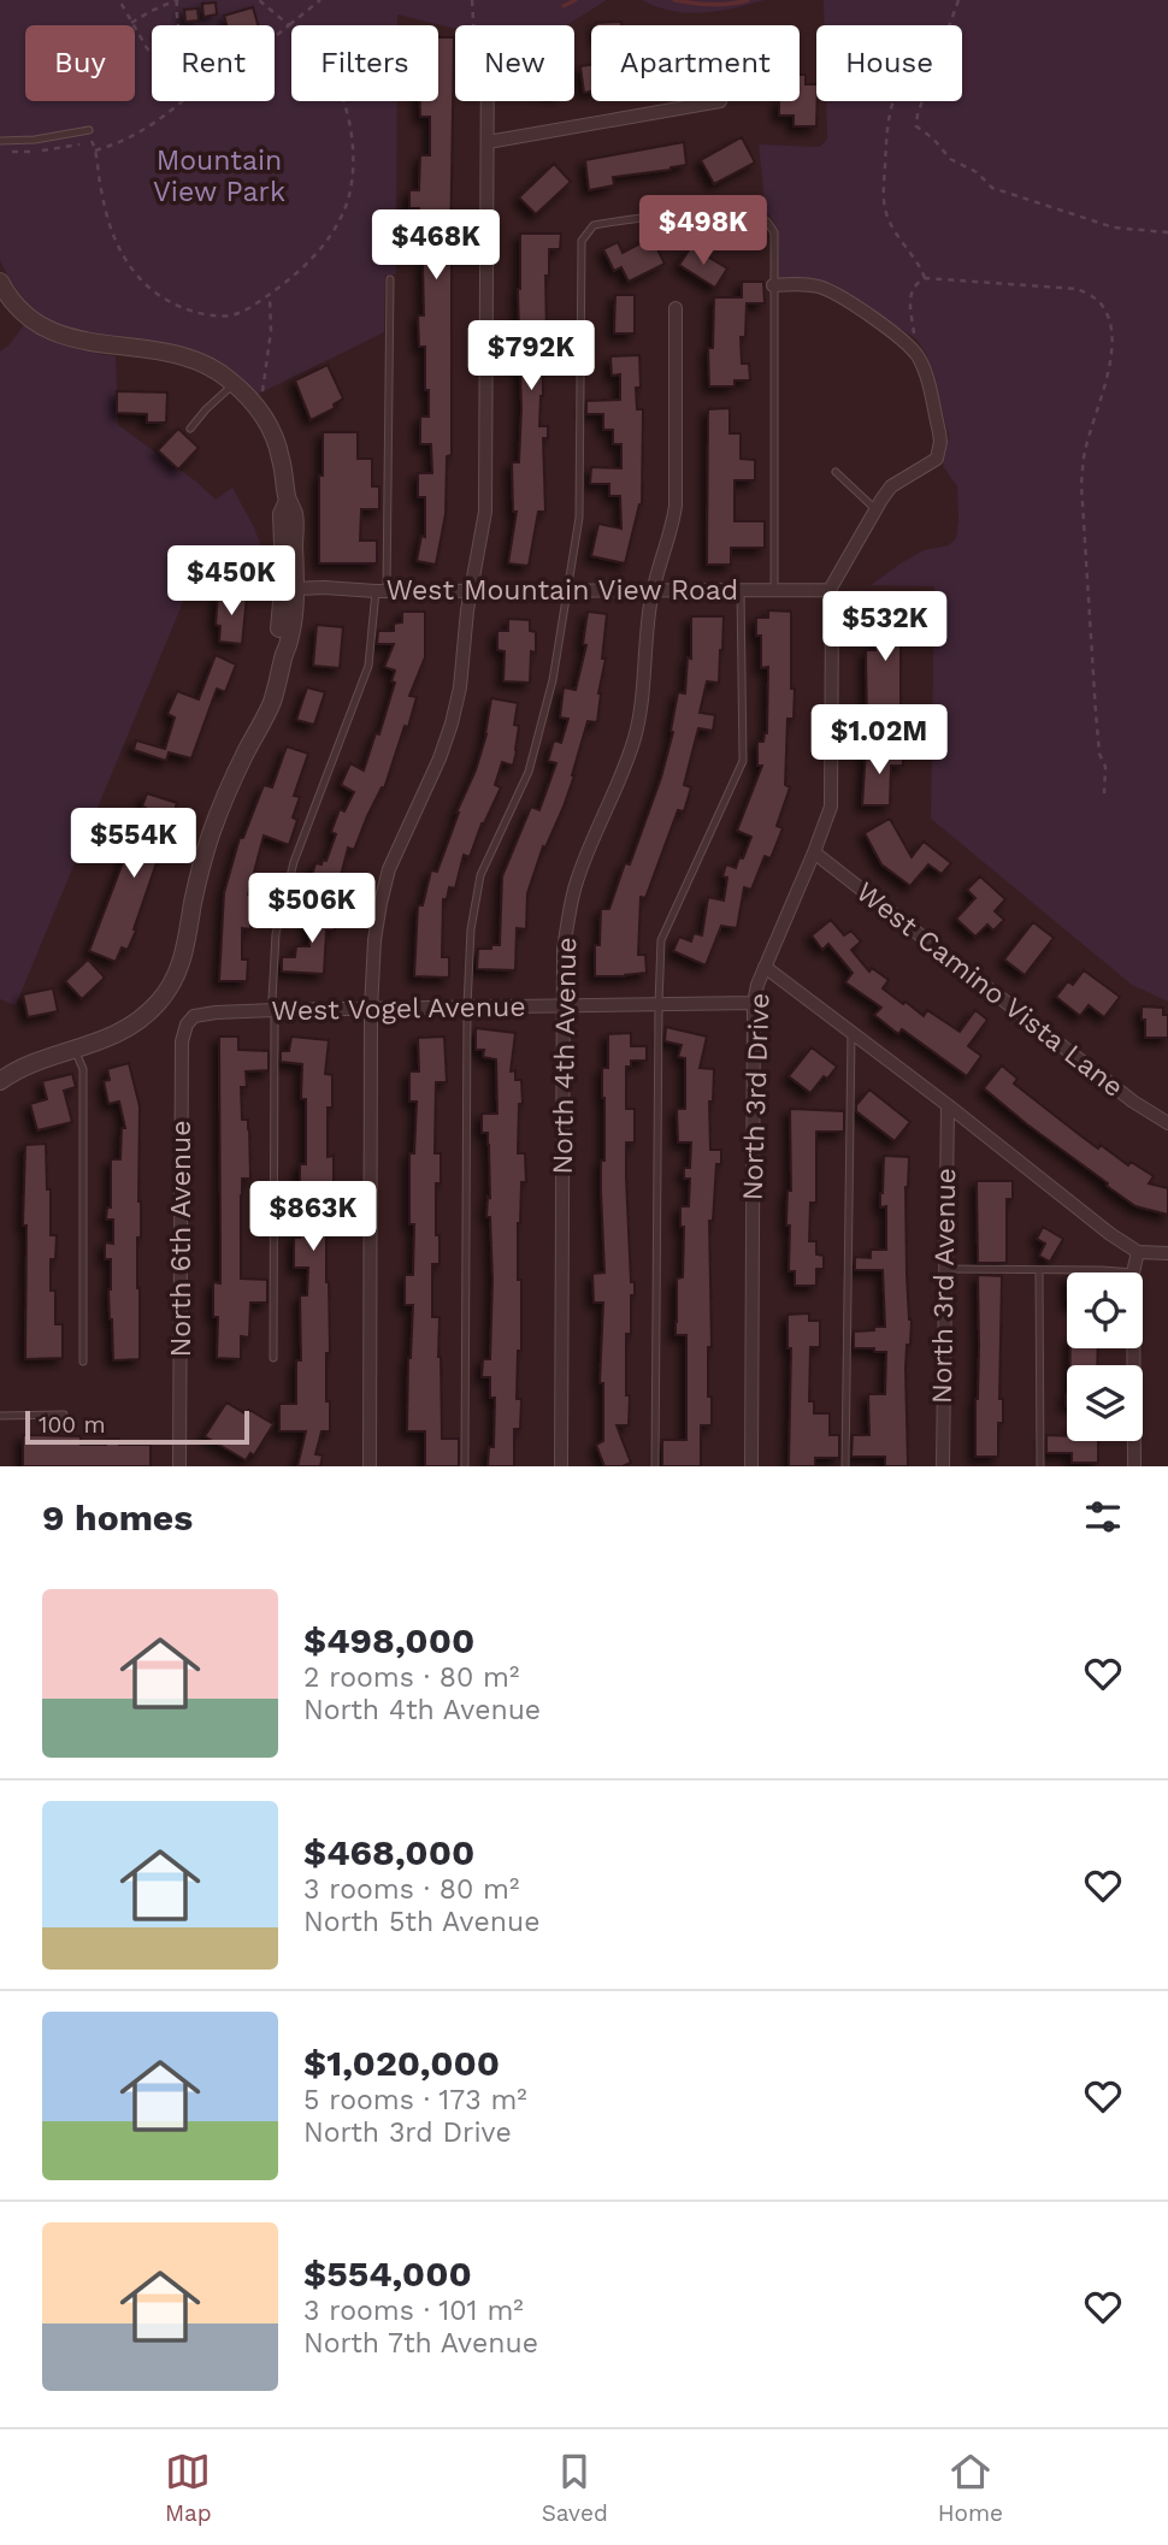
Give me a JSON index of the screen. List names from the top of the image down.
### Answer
{
  "streets": {
    "street": [
      "West Mountain View Road",
      "West Camino Vista Lane",
      "West Vogel Avenue",
      "North 4th Avenue",
      "North 3rd Drive",
      "North 6th Avenue",
      "North 3rd Avenue"
    ]
  },
  "crossings": [
    ["West Mountain View Road", "North 4th Avenue"],
    ["West Mountain View Road", "North 3rd Drive"],
    ["West Camino Vista Lane", "North 3rd Drive"],
    ["West Vogel Avenue", "North 4th Avenue"],
    ["West Vogel Avenue", "North 3rd Drive"],
    ["West Vogel Avenue", "North 6th Avenue"]
  ],
  "parks": ["Mountain View Park"],
  "scale_bar": "100 m",
  "page": {
    "chip": [
      "Buy",
      "Rent",
      "Filters",
      "New",
      "Apartment",
      "House"
    ],
    "price": [
      "$498K",
      "$468K",
      "$792K",
      "$450K",
      "$532K",
      "$1.02M",
      "$554K",
      "$506K",
      "$863K"
    ],
    "scale": "100 m",
    "heading": "9 homes",
    "list": [
      {
        "name": "$498,000",
        "note": "2 rooms · 80 m² · North 4th Avenue"
      },
      {
        "name": "$468,000",
        "note": "3 rooms · 80 m² · North 5th Avenue"
      },
      {
        "name": "$1,020,000",
        "note": "5 rooms · 173 m² · North 3rd Drive"
      },
      {
        "name": "$554,000",
        "note": "3 rooms · 101 m² · North 7th Avenue"
      }
    ],
    "tabs": ["Map", "Saved", "Home"]
  }
}
